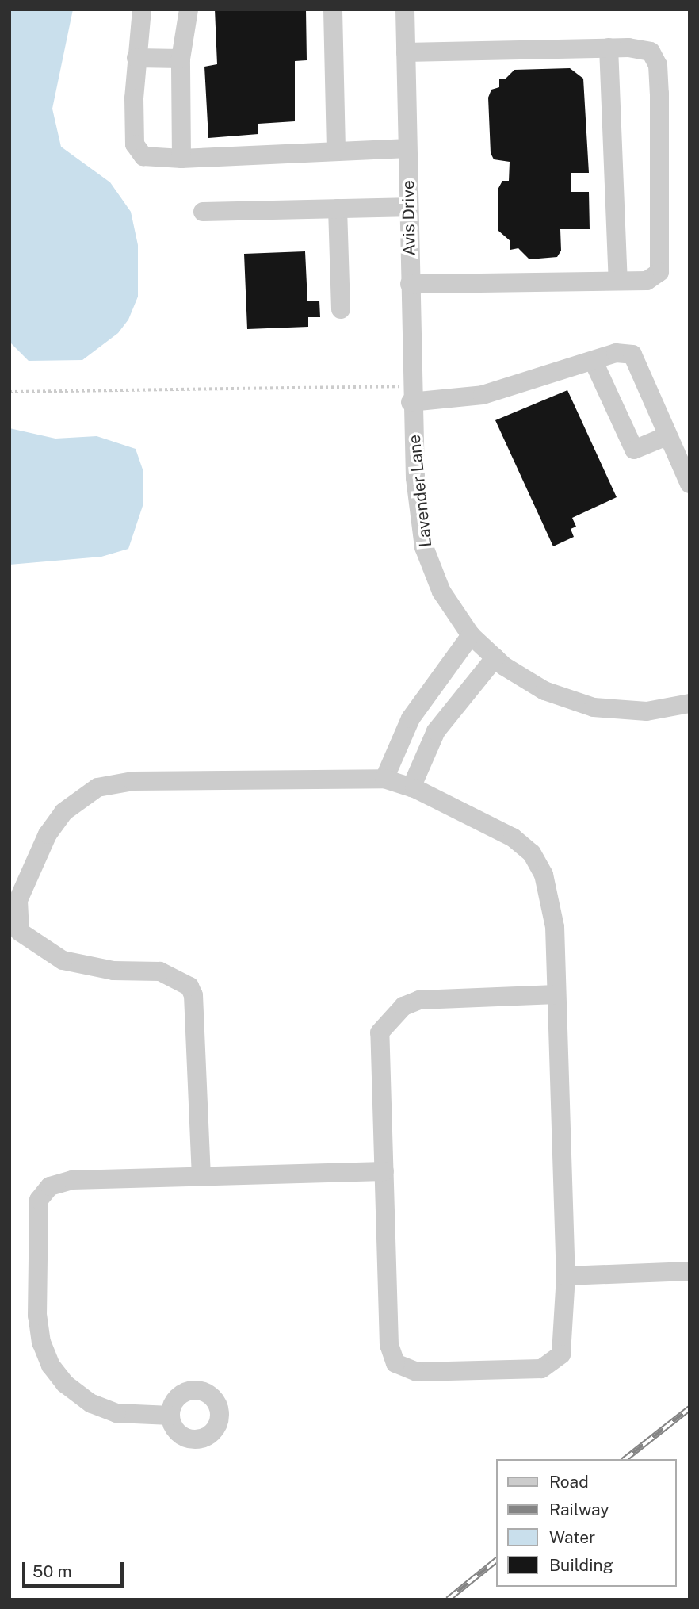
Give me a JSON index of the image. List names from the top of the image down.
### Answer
{
  "streets": {
    "street": ["Avis Drive", "Lavender Lane"]
  },
  "crossings": [
    ["Avis Drive", "Lavender Lane"]
  ],
  "legend": [
    "Road",
    "Railway",
    "Water",
    "Building"
  ],
  "scale_bar": "50 m"
}
